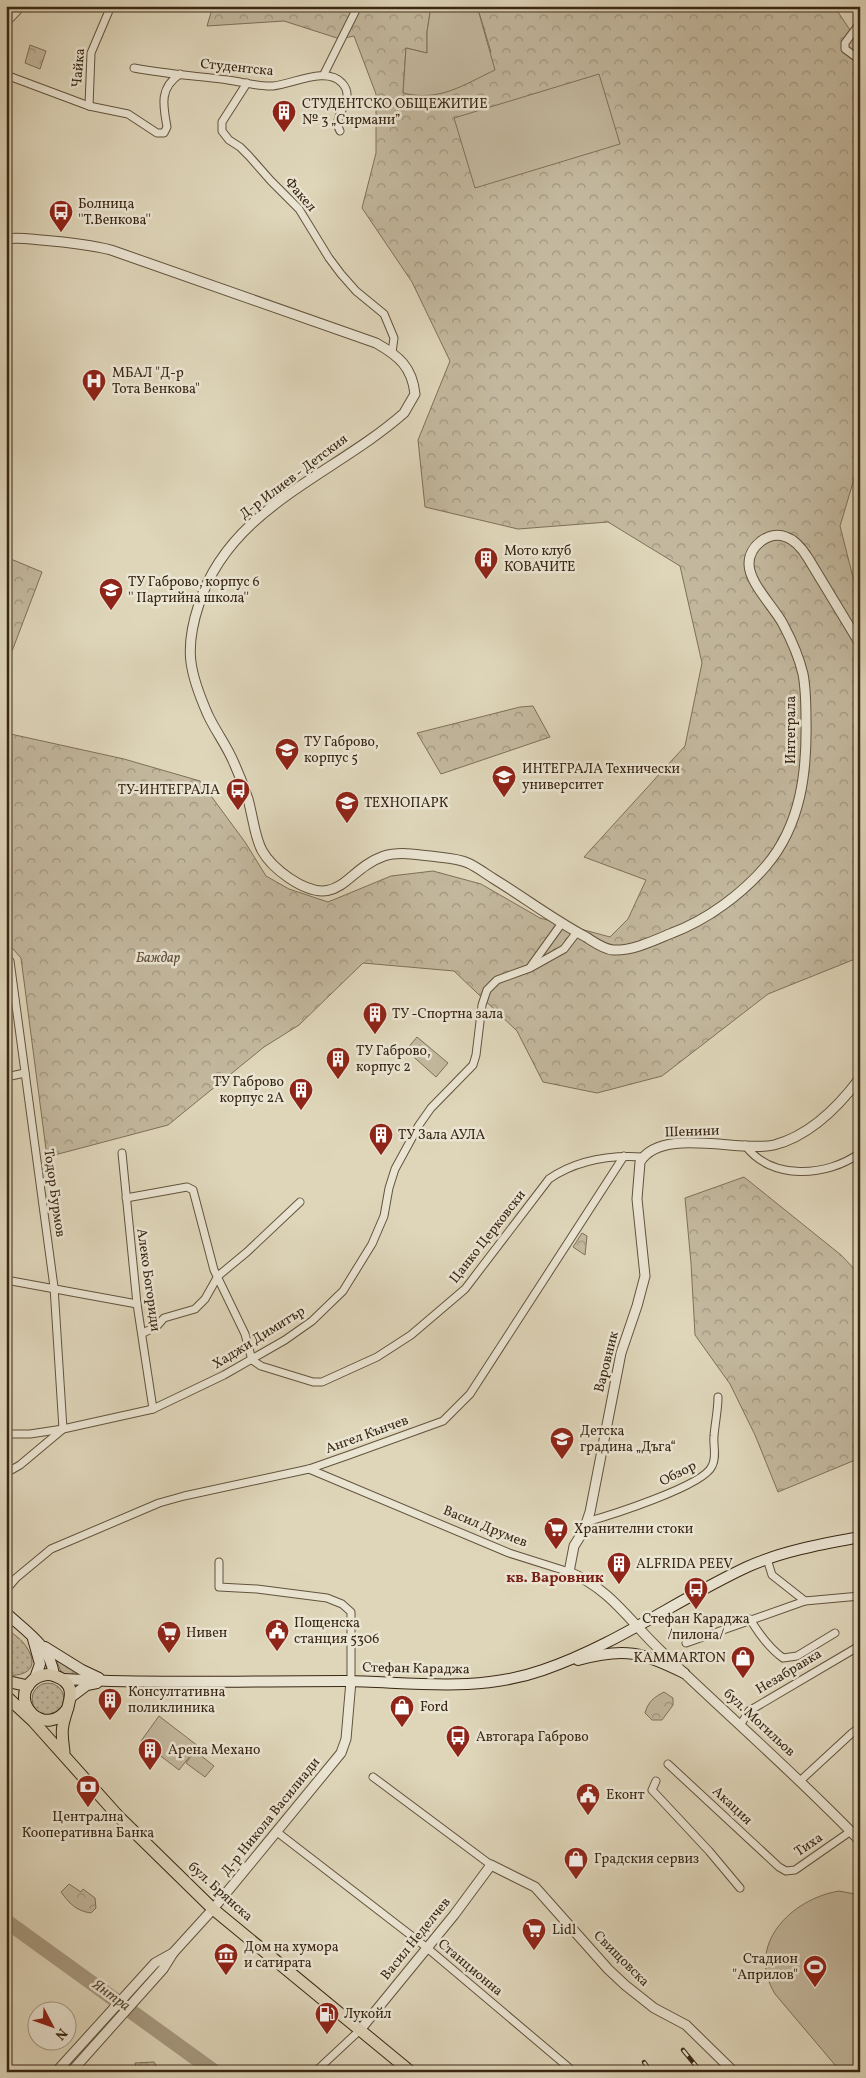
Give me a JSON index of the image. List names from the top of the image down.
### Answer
{
  "streets": {
    "main road": ["Стефан Караджа", "бул. Брянска"],
    "street": [
      "Чайка",
      "Студентска",
      "Факел",
      "Д-р Илиев - Детския",
      "Интеграла",
      "Шенини",
      "Тодор Бурмов",
      "Цанко Церковски",
      "Алеко Богориди",
      "Хаджи Димитър",
      "Варовник",
      "Ангел Кънчев",
      "Обзор",
      "Васил Друмев",
      "Незабравка",
      "бул. Могильов",
      "Акация",
      "Д-р Никола Василиади",
      "Тиха",
      "Васил Неделчев",
      "Свищовска",
      "Станционна"
    ]
  },
  "crossings": [
    ["Студентска", "Факел"],
    ["Факел", "Д-р Илиев - Детския"],
    ["Д-р Илиев - Детския", "Интеграла"],
    ["Д-р Илиев - Детския", "Хаджи Димитър"],
    ["Интеграла", "Хаджи Димитър"],
    ["Шенини", "Цанко Церковски"],
    ["Шенини", "Варовник"],
    ["Тодор Бурмов", "Хаджи Димитър"],
    ["Цанко Церковски", "Хаджи Димитър"],
    ["Цанко Церковски", "Варовник"],
    ["Цанко Церковски", "Ангел Кънчев"],
    ["Алеко Богориди", "Хаджи Димитър"],
    ["Варовник", "Обзор"],
    ["Варовник", "Васил Друмев"],
    ["Ангел Кънчев", "Васил Друмев"],
    ["Васил Друмев", "Стефан Караджа"],
    ["Васил Друмев", "бул. Могильов"],
    ["Стефан Караджа", "бул. Могильов"],
    ["Стефан Караджа", "Д-р Никола Василиади"],
    ["Незабравка", "бул. Могильов"],
    ["бул. Могильов", "Тиха"],
    ["Акация", "Тиха"],
    ["Д-р Никола Василиади", "бул. Брянска"],
    ["Д-р Никола Василиади", "Станционна"],
    ["бул. Брянска", "Васил Неделчев"],
    ["Васил Неделчев", "Свищовска"],
    ["Васил Неделчев", "Станционна"]
  ],
  "districts": ["кв. Варовник"],
  "water": ["Янтра"],
  "parks": ["Баждар"],
  "places": {
    "building": [
      "СТУДЕНТСКО ОБЩЕЖИТИЕ № 3 „Сирмани”",
      "Мото клуб КОВАЧИТЕ",
      "ТУ -Спортна зала",
      "ТУ Габрово, корпус 2",
      "ТУ Габрово корпус 2А",
      "ТУ Зала АУЛА",
      "ALFRIDA PEEV",
      "Консултативна поликлиника",
      "Арена Механо"
    ],
    "bus stop": [
      "Болница ''Т.Венкова''",
      "ТУ-ИНТЕГРАЛА",
      "Стефан Караджа /пилона/",
      "Автогара Габрово"
    ],
    "hospital": ["МБАЛ \"Д-р Тота Венкова\""],
    "school or university": [
      "ТУ Габрово, корпус 6 '' Партийна школа''",
      "ТУ Габрово, корпус 5",
      "ИНТЕГРАЛА Технически университет",
      "ТЕХНОПАРК",
      "Детска градина „Дъга“"
    ],
    "supermarket": ["Хранителни стоки", "Нивен", "Lidl"],
    "public building": ["Пощенска станция 5306", "Еконт"],
    "shop": ["KAMMARTON", "Ford", "Градския сервиз"],
    "bank": ["Централна Кооперативна Банка"],
    "museum": ["Дом на хумора и сатирата"],
    "sports": ["Стадион \"Априлов\""],
    "fuel station": ["Лукойл"]
  },
  "north": "bottom right"
}
